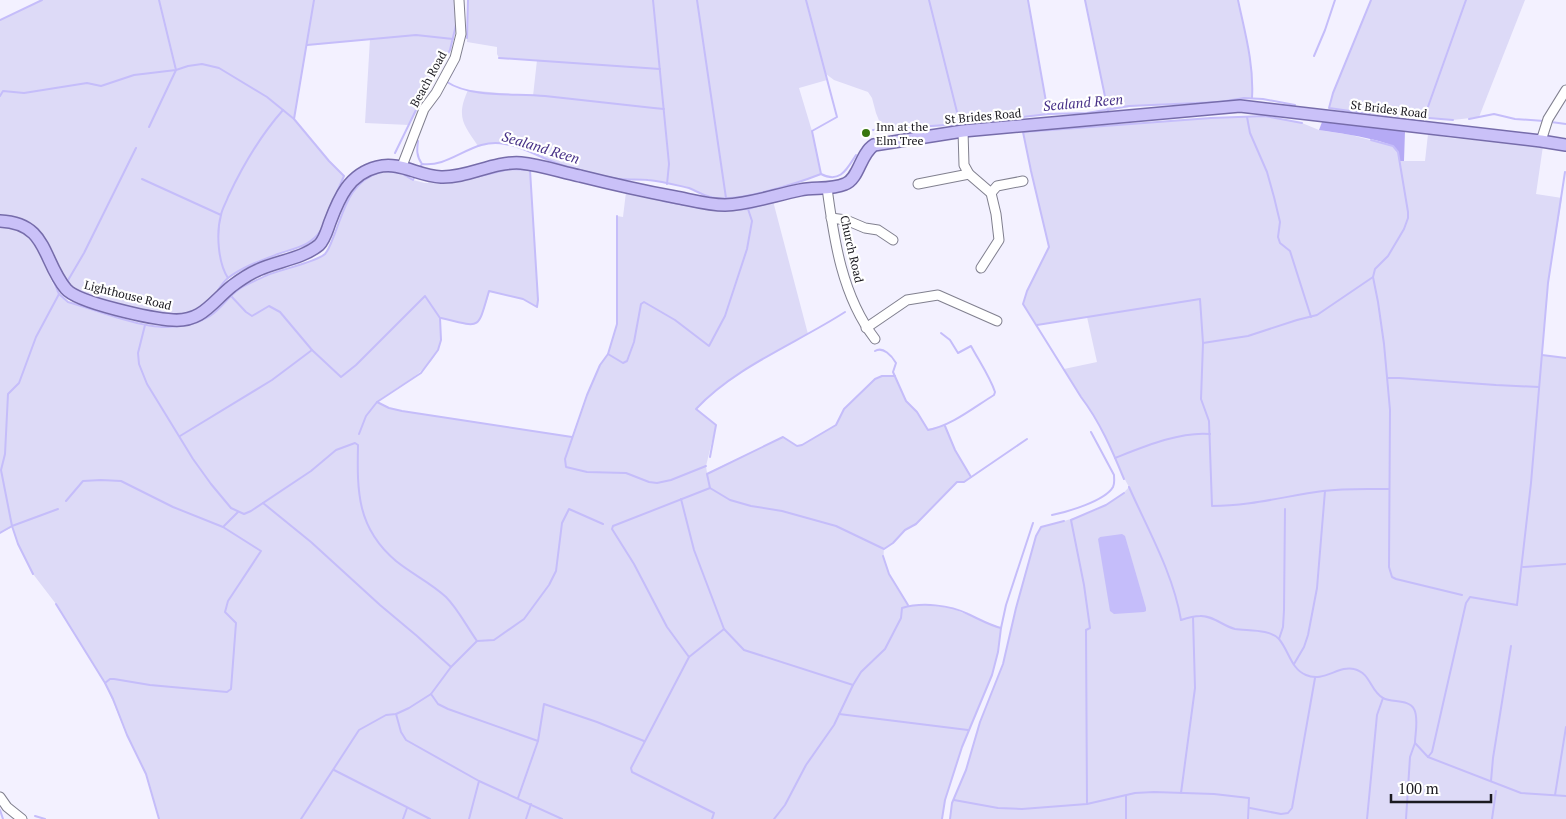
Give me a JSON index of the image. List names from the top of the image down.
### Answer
{
  "streets": {
    "main road": ["St Brides Road", "Lighthouse Road"],
    "street": ["Beach Road", "Church Road"]
  },
  "crossings": [
    ["Beach Road", "St Brides Road"],
    ["Beach Road", "Lighthouse Road"],
    ["St Brides Road", "Church Road"],
    ["St Brides Road", "Lighthouse Road"]
  ],
  "water": ["Sealand Reen"],
  "places": ["Inn at the Elm Tree"],
  "scale_bar": "100 m"
}
